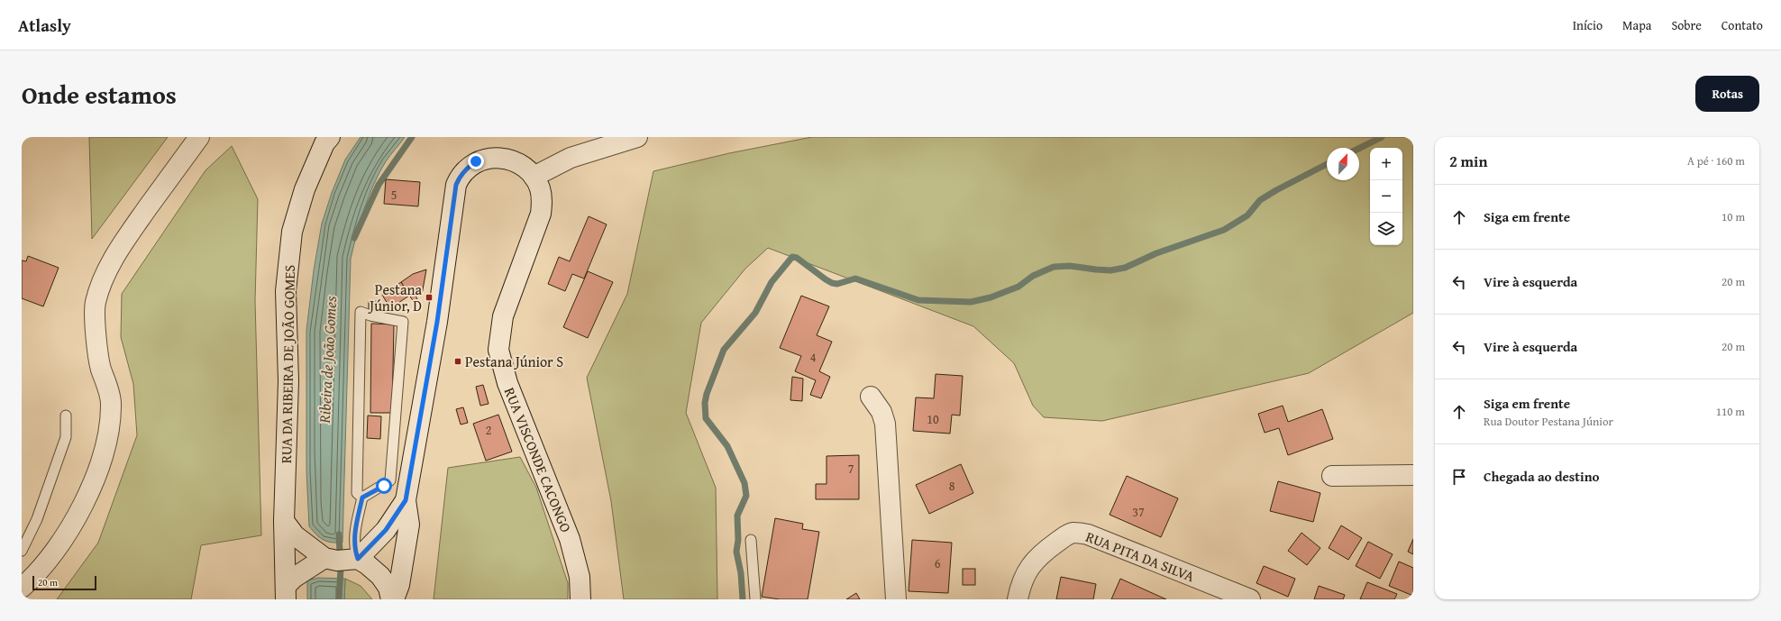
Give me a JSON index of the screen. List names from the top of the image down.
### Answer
{
  "streets": {
    "main road": ["RUA DA RIBEIRA DE JOÃO GOMES", "RUA VISCONDE CACONGO", "RUA PITA DA SILVA"]
  },
  "water": ["Ribeira de João Gomes"],
  "places": {
    "transit": ["Pestana Júnior, D", "Pestana Júnior S"]
  },
  "house_numbers": [
    "5",
    "4",
    "10",
    "2",
    "7",
    "8",
    "37",
    "6"
  ],
  "scale_bar": "20 m",
  "north": "top right",
  "page": {
    "header": "Atlasly",
    "nav": [
      "Início",
      "Mapa",
      "Sobre",
      "Contato"
    ],
    "title": "Onde estamos",
    "buttons": "Rotas",
    "heading": ["2 min", "A pé · 160 m"],
    "map_buttons": ["+", "−"],
    "list": [
      ["Siga em frente", "10 m"],
      ["Vire à esquerda", "20 m"],
      ["Vire à esquerda", "20 m"],
      ["Siga em frente", "Rua Doutor Pestana Júnior", "110 m"],
      "Chegada ao destino"
    ],
    "scale": "20 m"
  }
}
